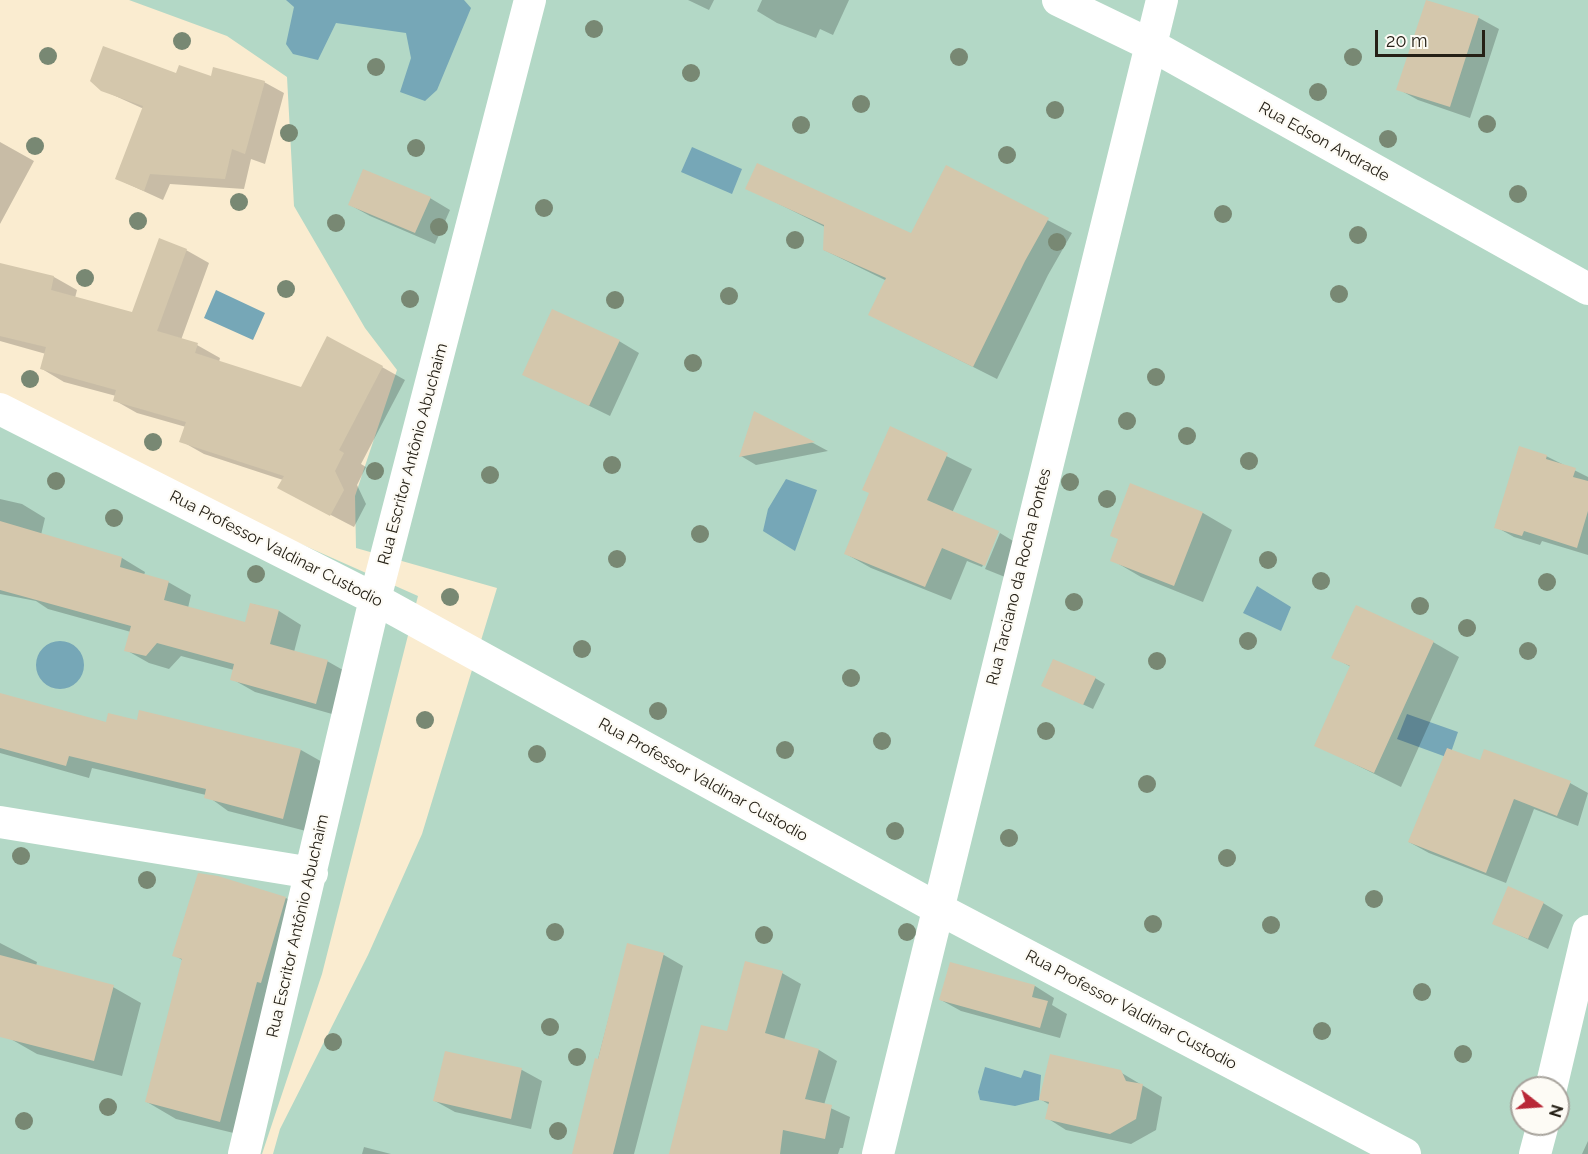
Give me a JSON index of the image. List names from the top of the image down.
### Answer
{
  "streets": {
    "street": [
      "Rua Edson Andrade",
      "Rua Escritor Antônio Abuchaim",
      "Rua Professor Valdinar Custodio",
      "Rua Tarciano da Rocha Pontes"
    ]
  },
  "crossings": [
    ["Rua Edson Andrade", "Rua Tarciano da Rocha Pontes"],
    ["Rua Escritor Antônio Abuchaim", "Rua Professor Valdinar Custodio"],
    ["Rua Professor Valdinar Custodio", "Rua Tarciano da Rocha Pontes"]
  ],
  "scale_bar": "20 m",
  "north": "right"
}
